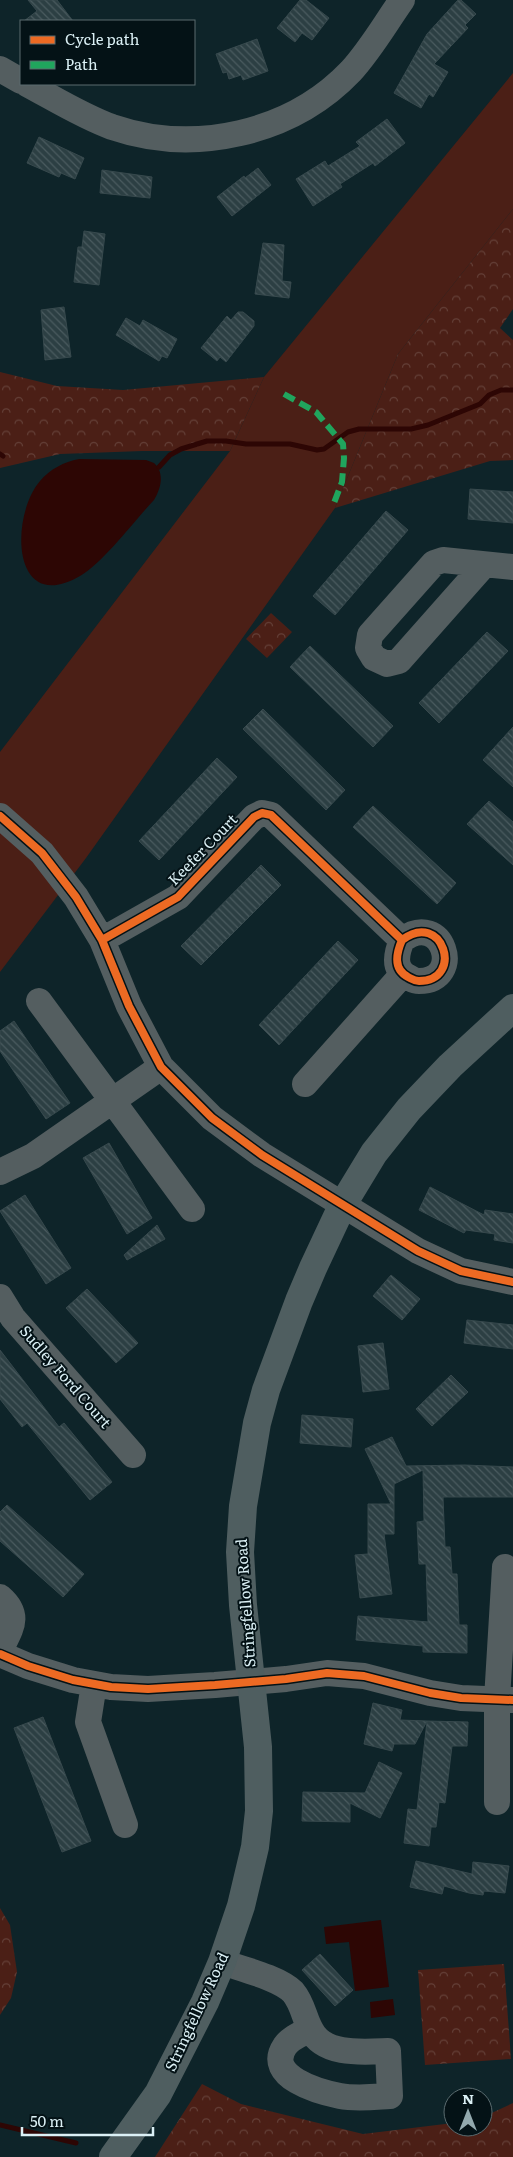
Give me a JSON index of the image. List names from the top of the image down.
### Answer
{
  "streets": {
    "main road": ["Stringfellow Road"],
    "street": ["Keefer Court", "Sudley Ford Court"]
  },
  "legend": ["Cycle path", "Path"],
  "scale_bar": "50 m",
  "north": "top"
}
